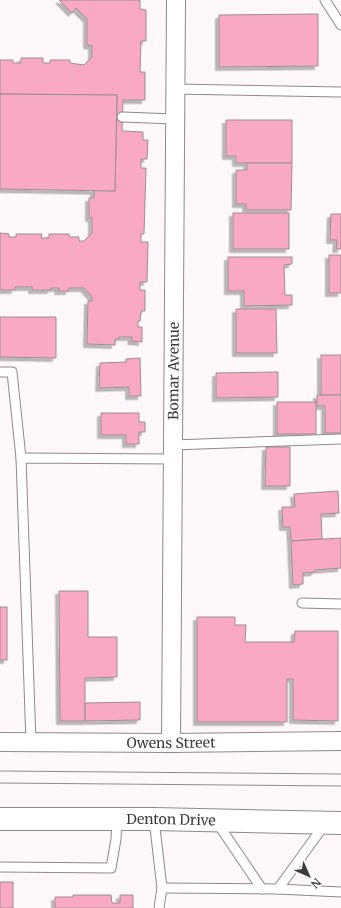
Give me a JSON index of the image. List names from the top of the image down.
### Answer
{
  "streets": {
    "main road": ["Denton Drive"],
    "street": ["Bomar Avenue", "Owens Street"]
  },
  "crossings": [
    ["Bomar Avenue", "Owens Street"]
  ],
  "north": "bottom right"
}
